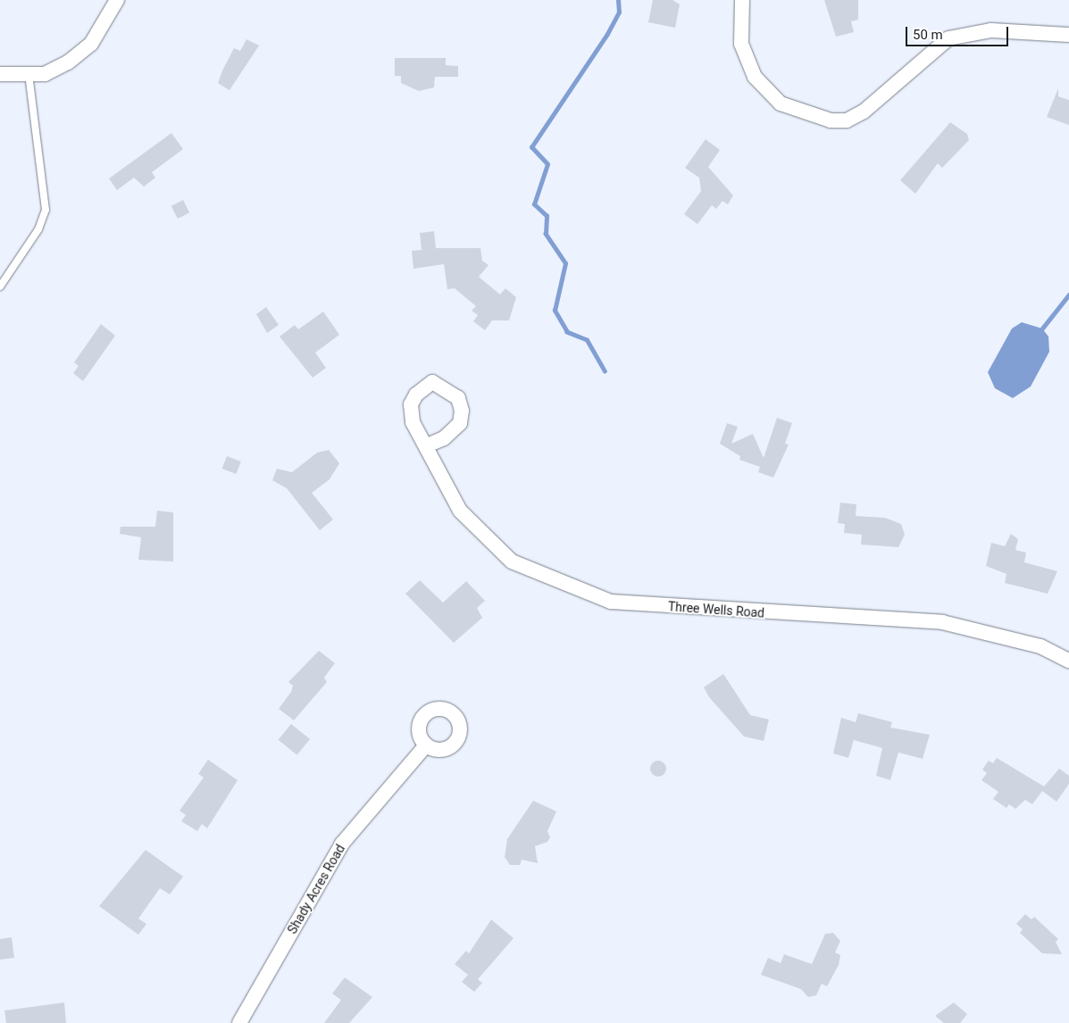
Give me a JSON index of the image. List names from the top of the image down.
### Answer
{
  "streets": {
    "street": ["Three Wells Road", "Shady Acres Road"]
  },
  "scale_bar": "50 m"
}
